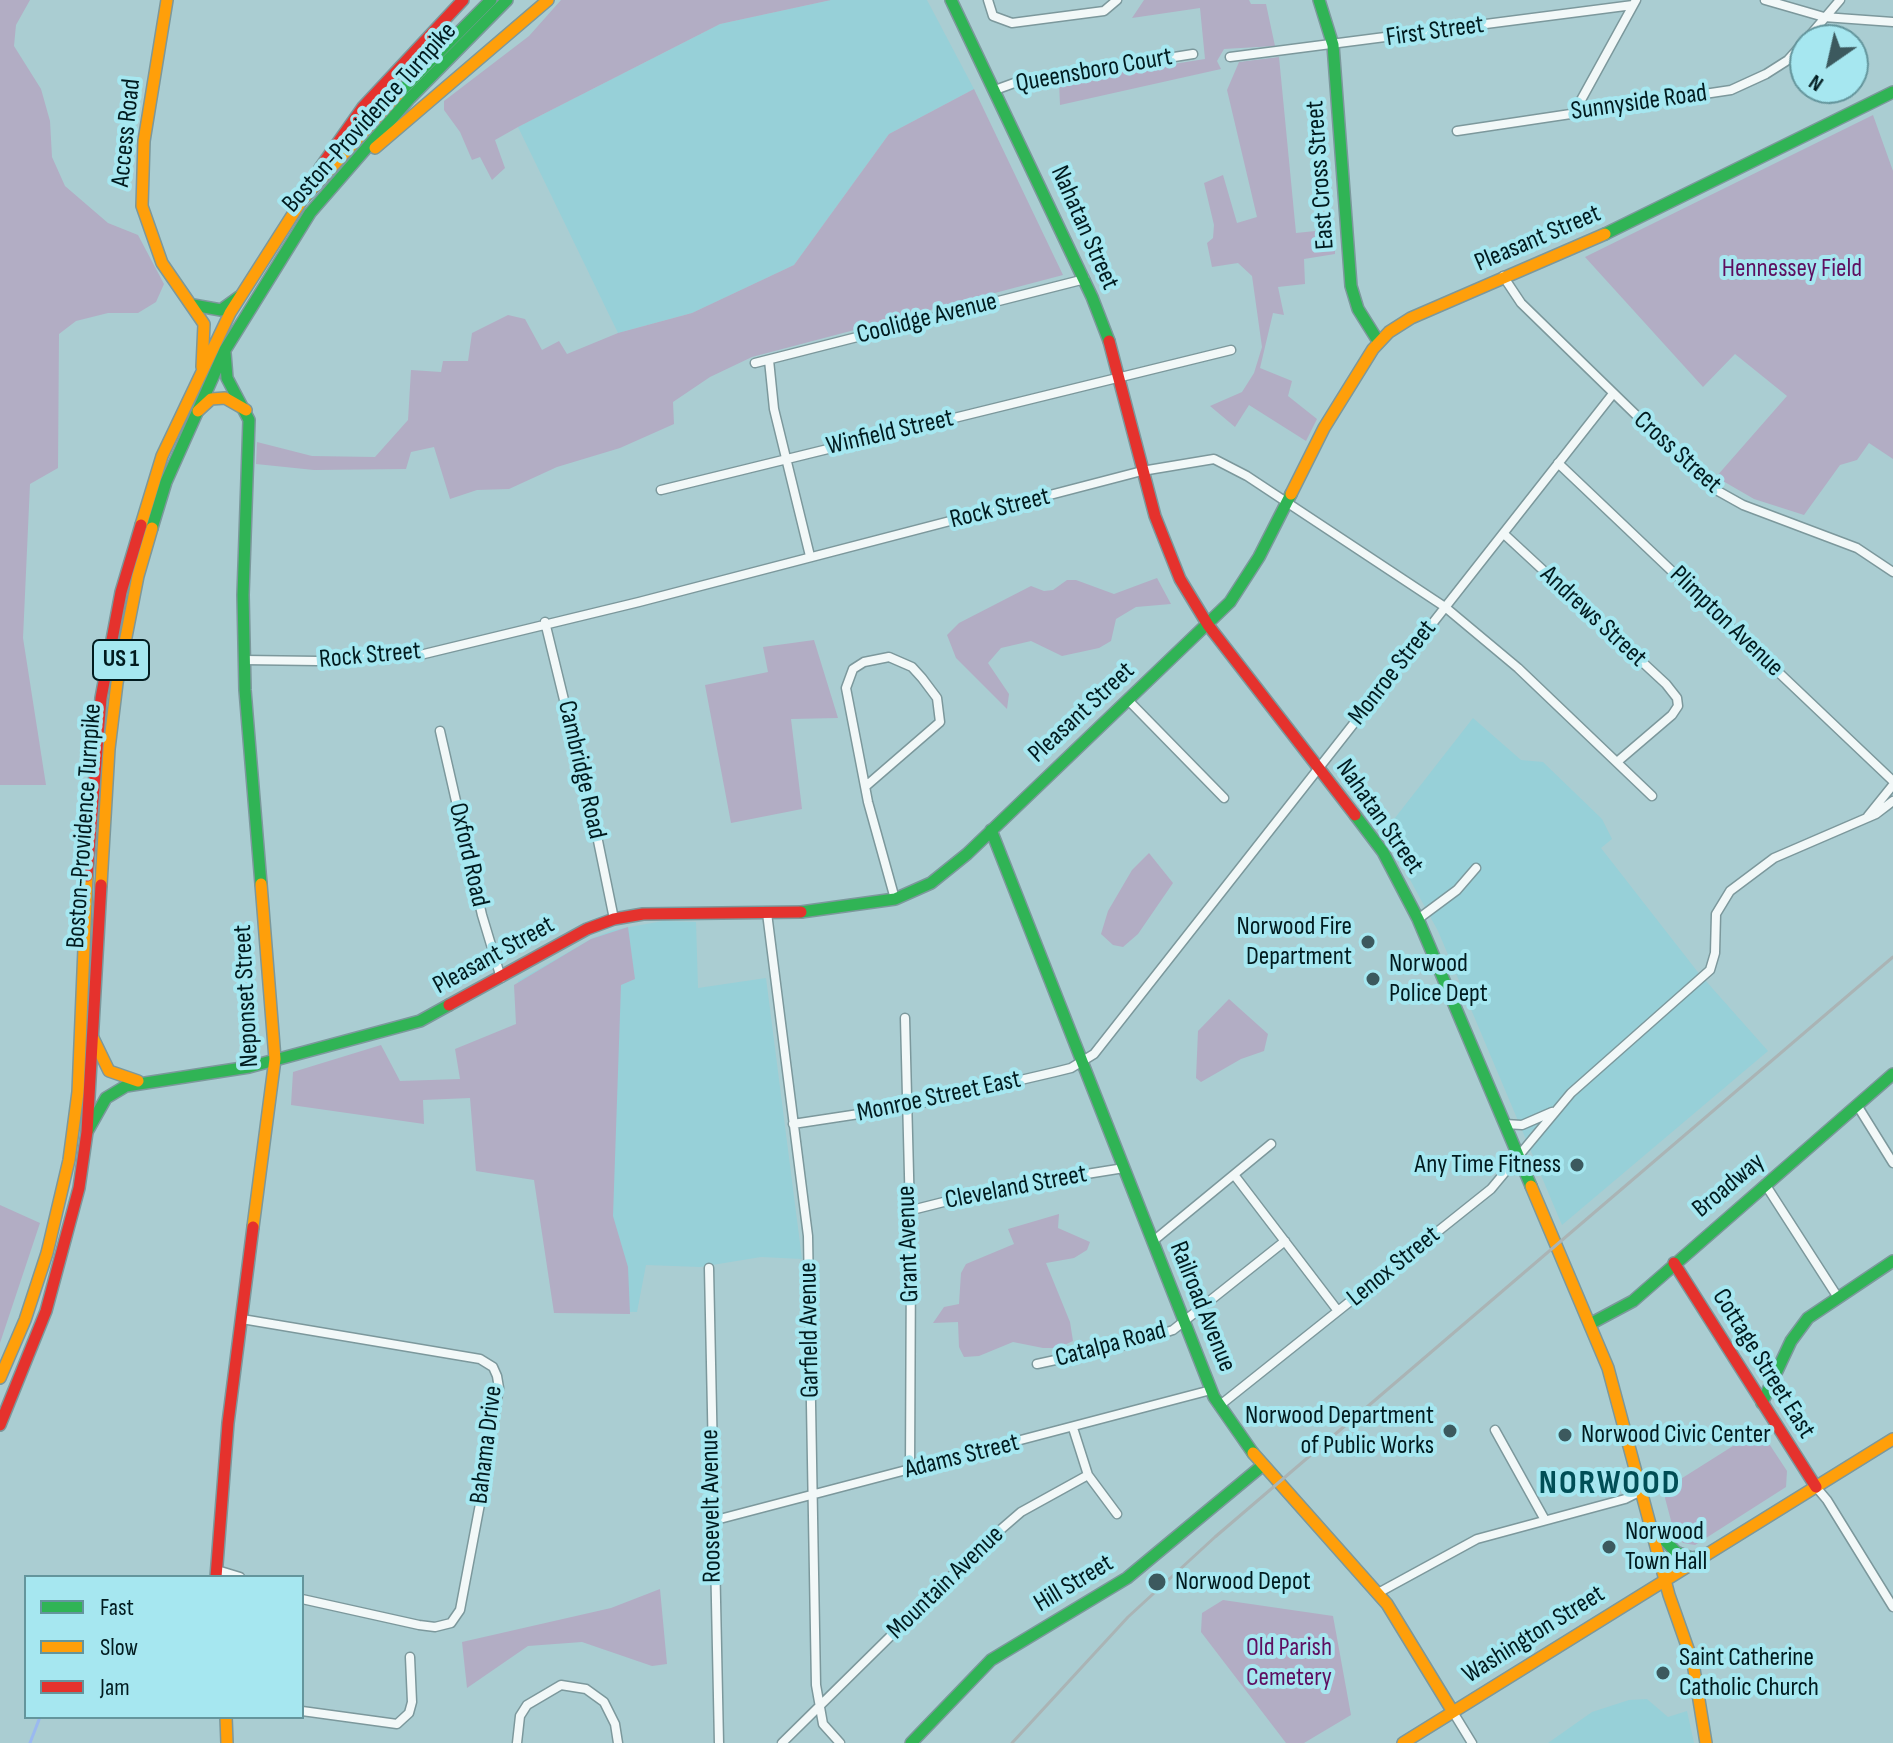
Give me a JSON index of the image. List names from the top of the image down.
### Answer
{
  "streets": {
    "street": [
      "First Street",
      "Queensboro Court",
      "Sunnyside Road",
      "Boston-Providence Turnpike",
      "Access Road",
      "East Cross Street",
      "Nahatan Street",
      "Pleasant Street",
      "Coolidge Avenue",
      "Winfield Street",
      "Cross Street",
      "Rock Street",
      "Andrews Street",
      "Plimpton Avenue",
      "US 1",
      "Monroe Street",
      "Cambridge Road",
      "Oxford Road",
      "Neponset Street",
      "Monroe Street East",
      "Broadway",
      "Cleveland Street",
      "Grant Avenue",
      "Lenox Street",
      "Railroad Avenue",
      "Garfield Avenue",
      "Catalpa Road",
      "Cottage Street East",
      "Bahama Drive",
      "Adams Street",
      "Roosevelt Avenue",
      "Mountain Avenue",
      "Hill Street",
      "Washington Street"
    ]
  },
  "crossings": [
    ["First Street", "East Cross Street"],
    ["Queensboro Court", "Nahatan Street"],
    ["Boston-Providence Turnpike", "Access Road"],
    ["Boston-Providence Turnpike", "Pleasant Street"],
    ["Boston-Providence Turnpike", "Neponset Street"],
    ["East Cross Street", "Pleasant Street"],
    ["Nahatan Street", "Pleasant Street"],
    ["Nahatan Street", "Coolidge Avenue"],
    ["Nahatan Street", "Winfield Street"],
    ["Nahatan Street", "Rock Street"],
    ["Nahatan Street", "Monroe Street"],
    ["Nahatan Street", "Broadway"],
    ["Nahatan Street", "Lenox Street"],
    ["Nahatan Street", "Washington Street"],
    ["Pleasant Street", "Cross Street"],
    ["Pleasant Street", "Rock Street"],
    ["Pleasant Street", "Cambridge Road"],
    ["Pleasant Street", "Oxford Road"],
    ["Pleasant Street", "Neponset Street"],
    ["Pleasant Street", "Railroad Avenue"],
    ["Pleasant Street", "Garfield Avenue"],
    ["Cross Street", "Monroe Street"],
    ["Rock Street", "Andrews Street"],
    ["Rock Street", "Monroe Street"],
    ["Rock Street", "Cambridge Road"],
    ["Rock Street", "Neponset Street"],
    ["Andrews Street", "Monroe Street"],
    ["Plimpton Avenue", "Monroe Street"],
    ["Monroe Street", "Monroe Street East"],
    ["Monroe Street", "Railroad Avenue"],
    ["Neponset Street", "Bahama Drive"],
    ["Monroe Street East", "Grant Avenue"],
    ["Monroe Street East", "Railroad Avenue"],
    ["Monroe Street East", "Garfield Avenue"],
    ["Broadway", "Cottage Street East"],
    ["Cleveland Street", "Grant Avenue"],
    ["Cleveland Street", "Railroad Avenue"],
    ["Grant Avenue", "Adams Street"],
    ["Lenox Street", "Railroad Avenue"],
    ["Railroad Avenue", "Catalpa Road"],
    ["Railroad Avenue", "Adams Street"],
    ["Railroad Avenue", "Hill Street"],
    ["Railroad Avenue", "Washington Street"],
    ["Garfield Avenue", "Adams Street"],
    ["Garfield Avenue", "Mountain Avenue"],
    ["Cottage Street East", "Washington Street"],
    ["Adams Street", "Roosevelt Avenue"]
  ],
  "districts": ["NORWOOD"],
  "parks": ["Hennessey Field", "Old Parish Cemetery"],
  "places": [
    "Norwood Fire Department",
    "Norwood Police Dept",
    "Any Time Fitness",
    "Norwood Department of Public Works",
    "Norwood Civic Center",
    "Norwood Town Hall",
    "Norwood Depot",
    "Saint Catherine Catholic Church"
  ],
  "legend": ["Fast", "Slow", "Jam"],
  "north": "bottom left"
}
